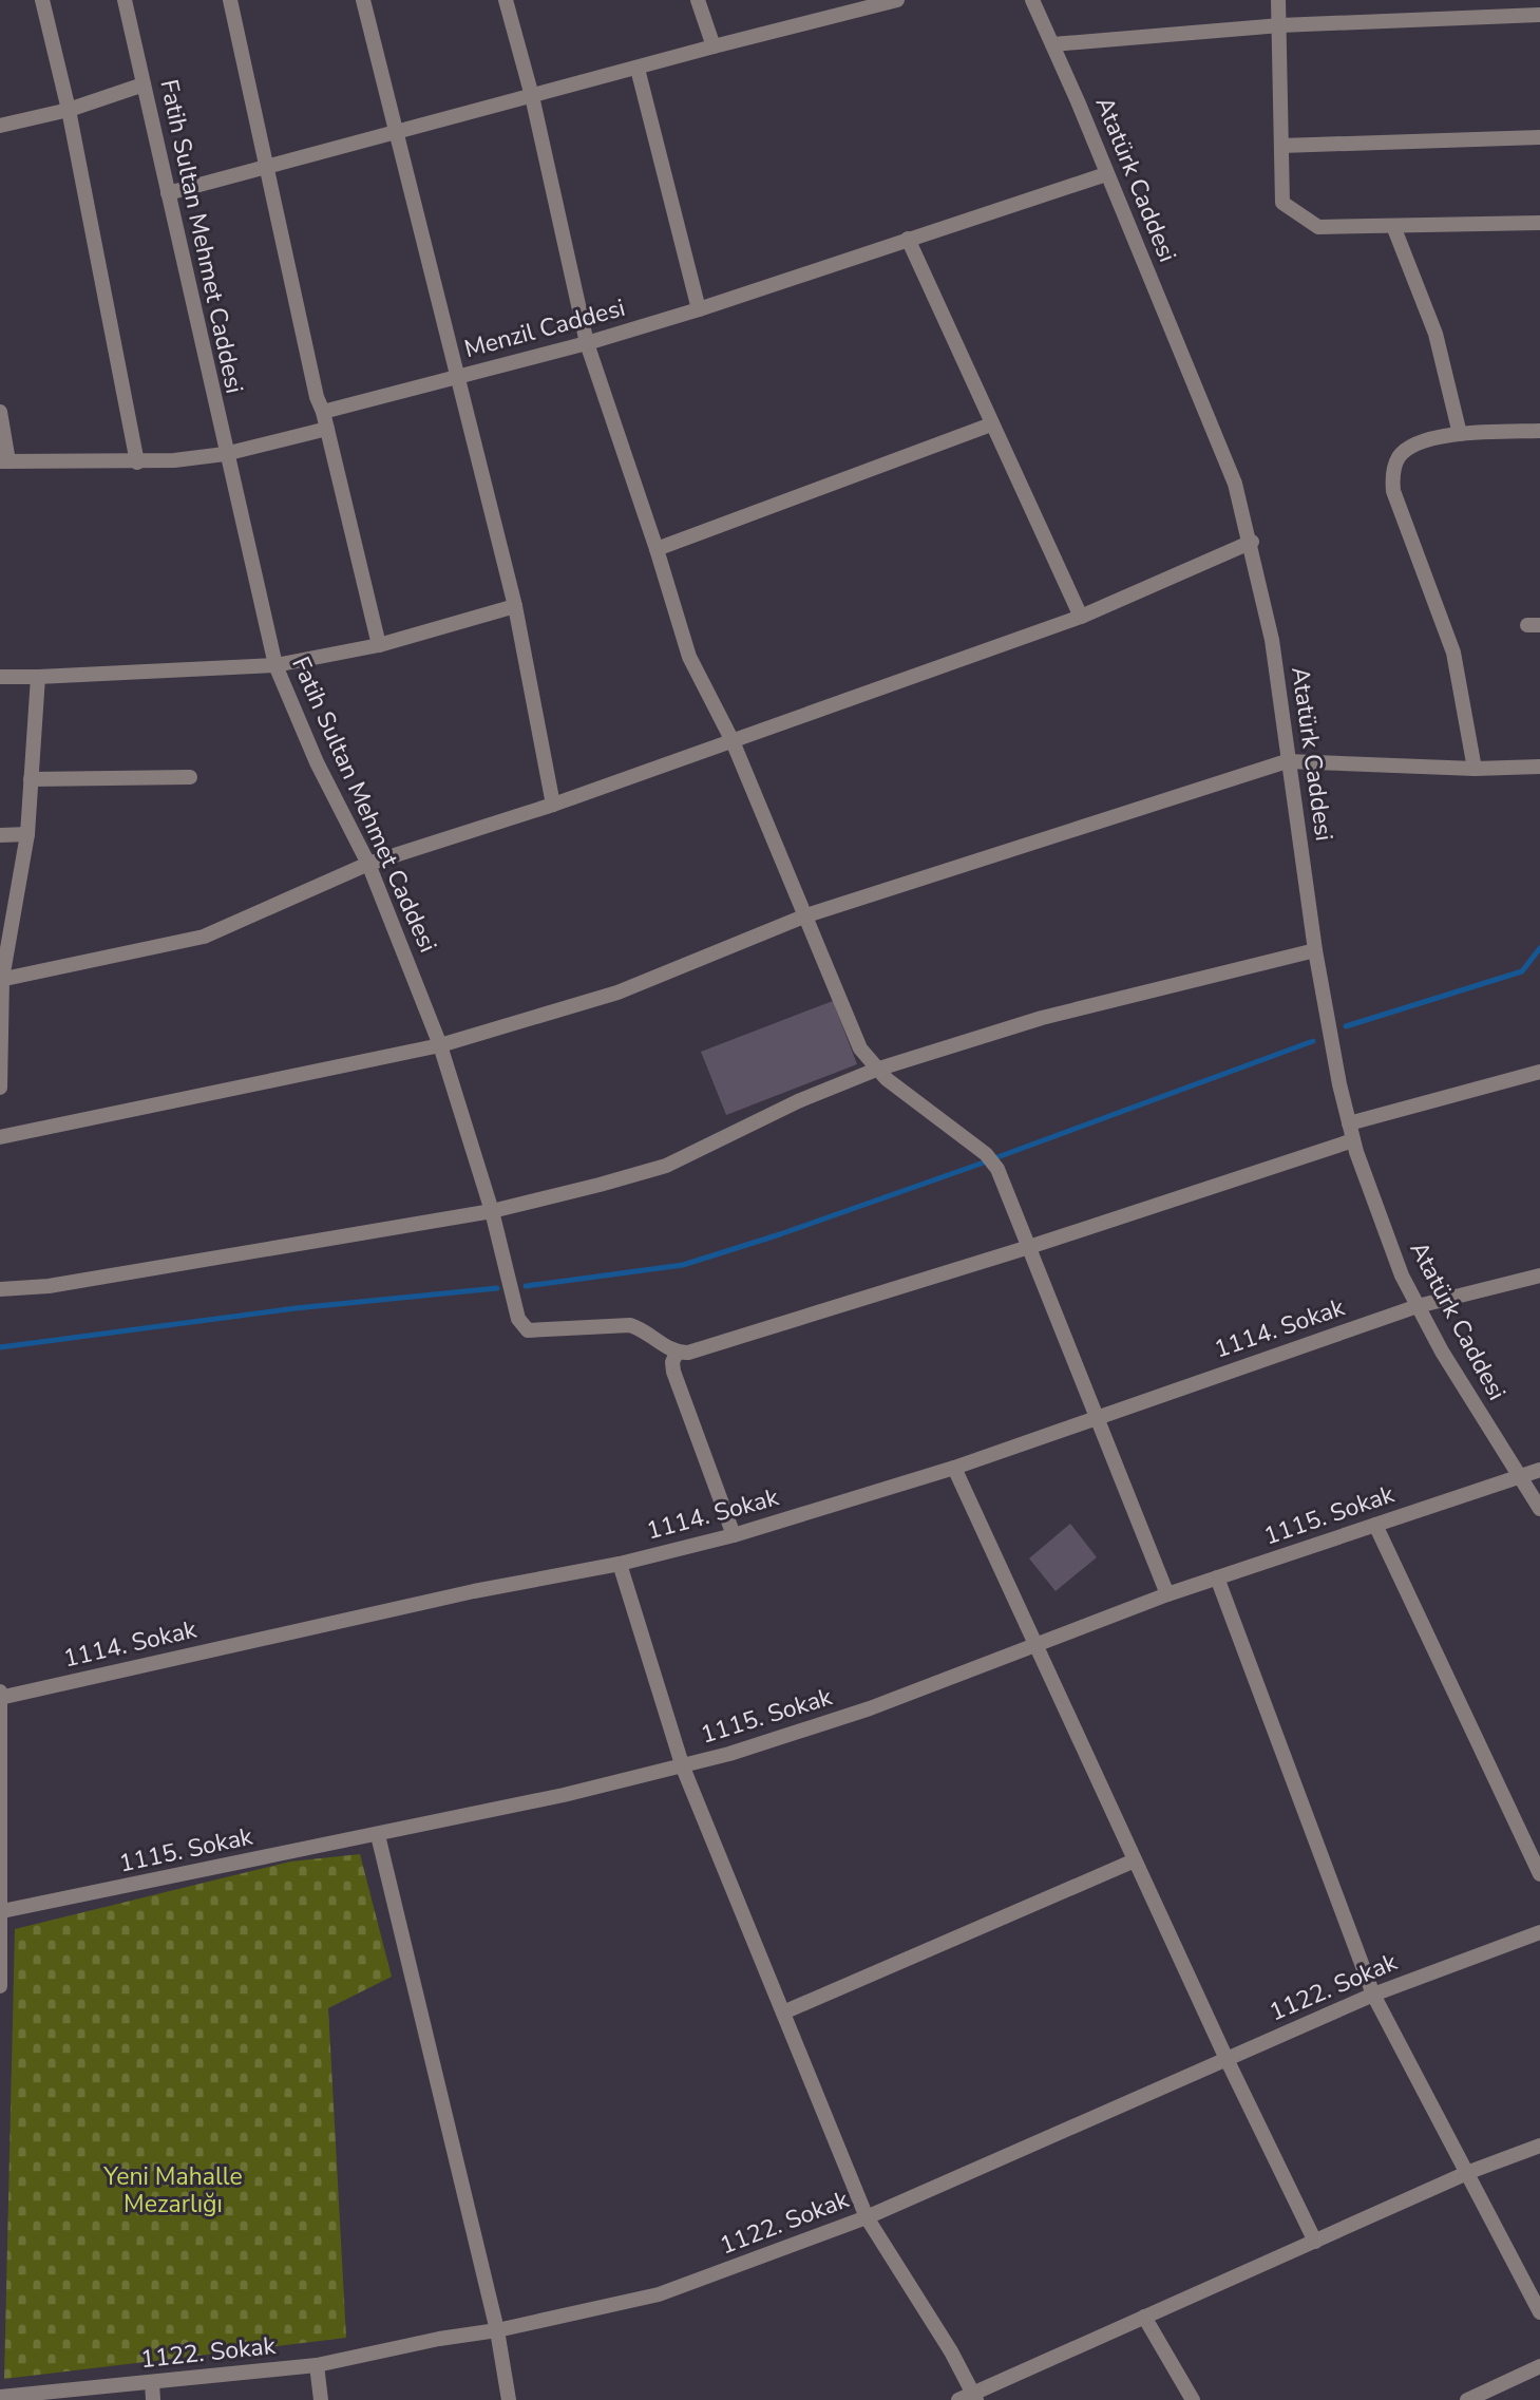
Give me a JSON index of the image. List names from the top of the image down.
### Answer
{
  "streets": {
    "street": [
      "Atatürk Caddesi",
      "Fatih Sultan Mehmet Caddesi",
      "Menzil Caddesi",
      "1114. Sokak",
      "1115. Sokak",
      "1122. Sokak"
    ]
  },
  "crossings": [
    ["Atatürk Caddesi", "Menzil Caddesi"],
    ["Atatürk Caddesi", "1114. Sokak"],
    ["Atatürk Caddesi", "1115. Sokak"]
  ],
  "parks": ["Yeni Mahalle Mezarlığı"]
}
